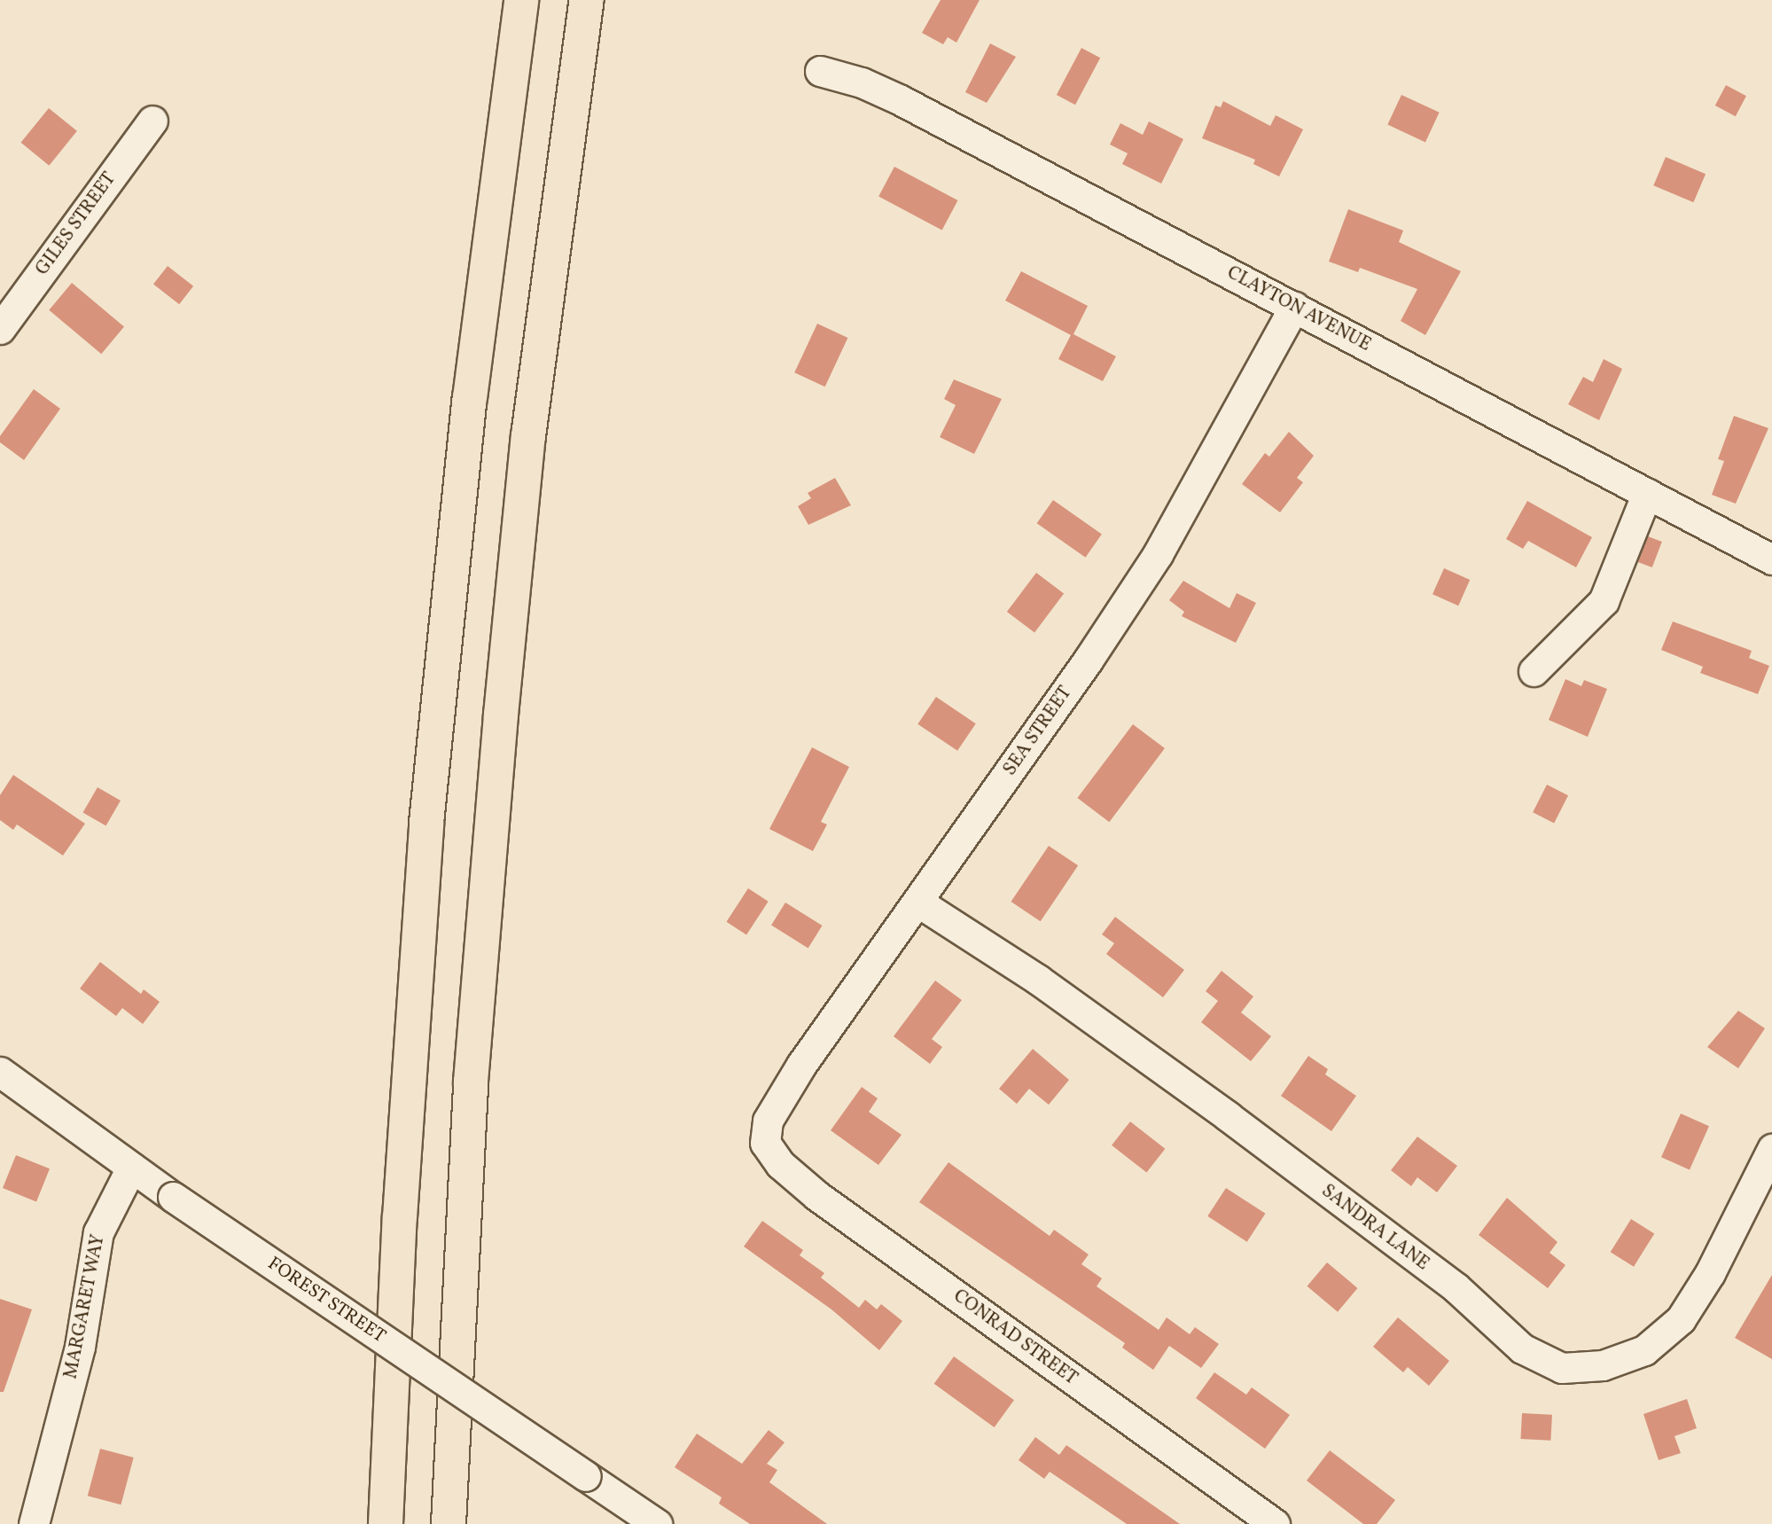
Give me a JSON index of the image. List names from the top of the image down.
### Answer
{
  "streets": {
    "street": [
      "GILES STREET",
      "CLAYTON AVENUE",
      "SEA STREET",
      "SANDRA LANE",
      "FOREST STREET",
      "MARGARET WAY",
      "CONRAD STREET"
    ]
  },
  "crossings": [
    ["CLAYTON AVENUE", "SEA STREET"],
    ["SEA STREET", "SANDRA LANE"],
    ["SEA STREET", "CONRAD STREET"],
    ["FOREST STREET", "MARGARET WAY"]
  ]
}
